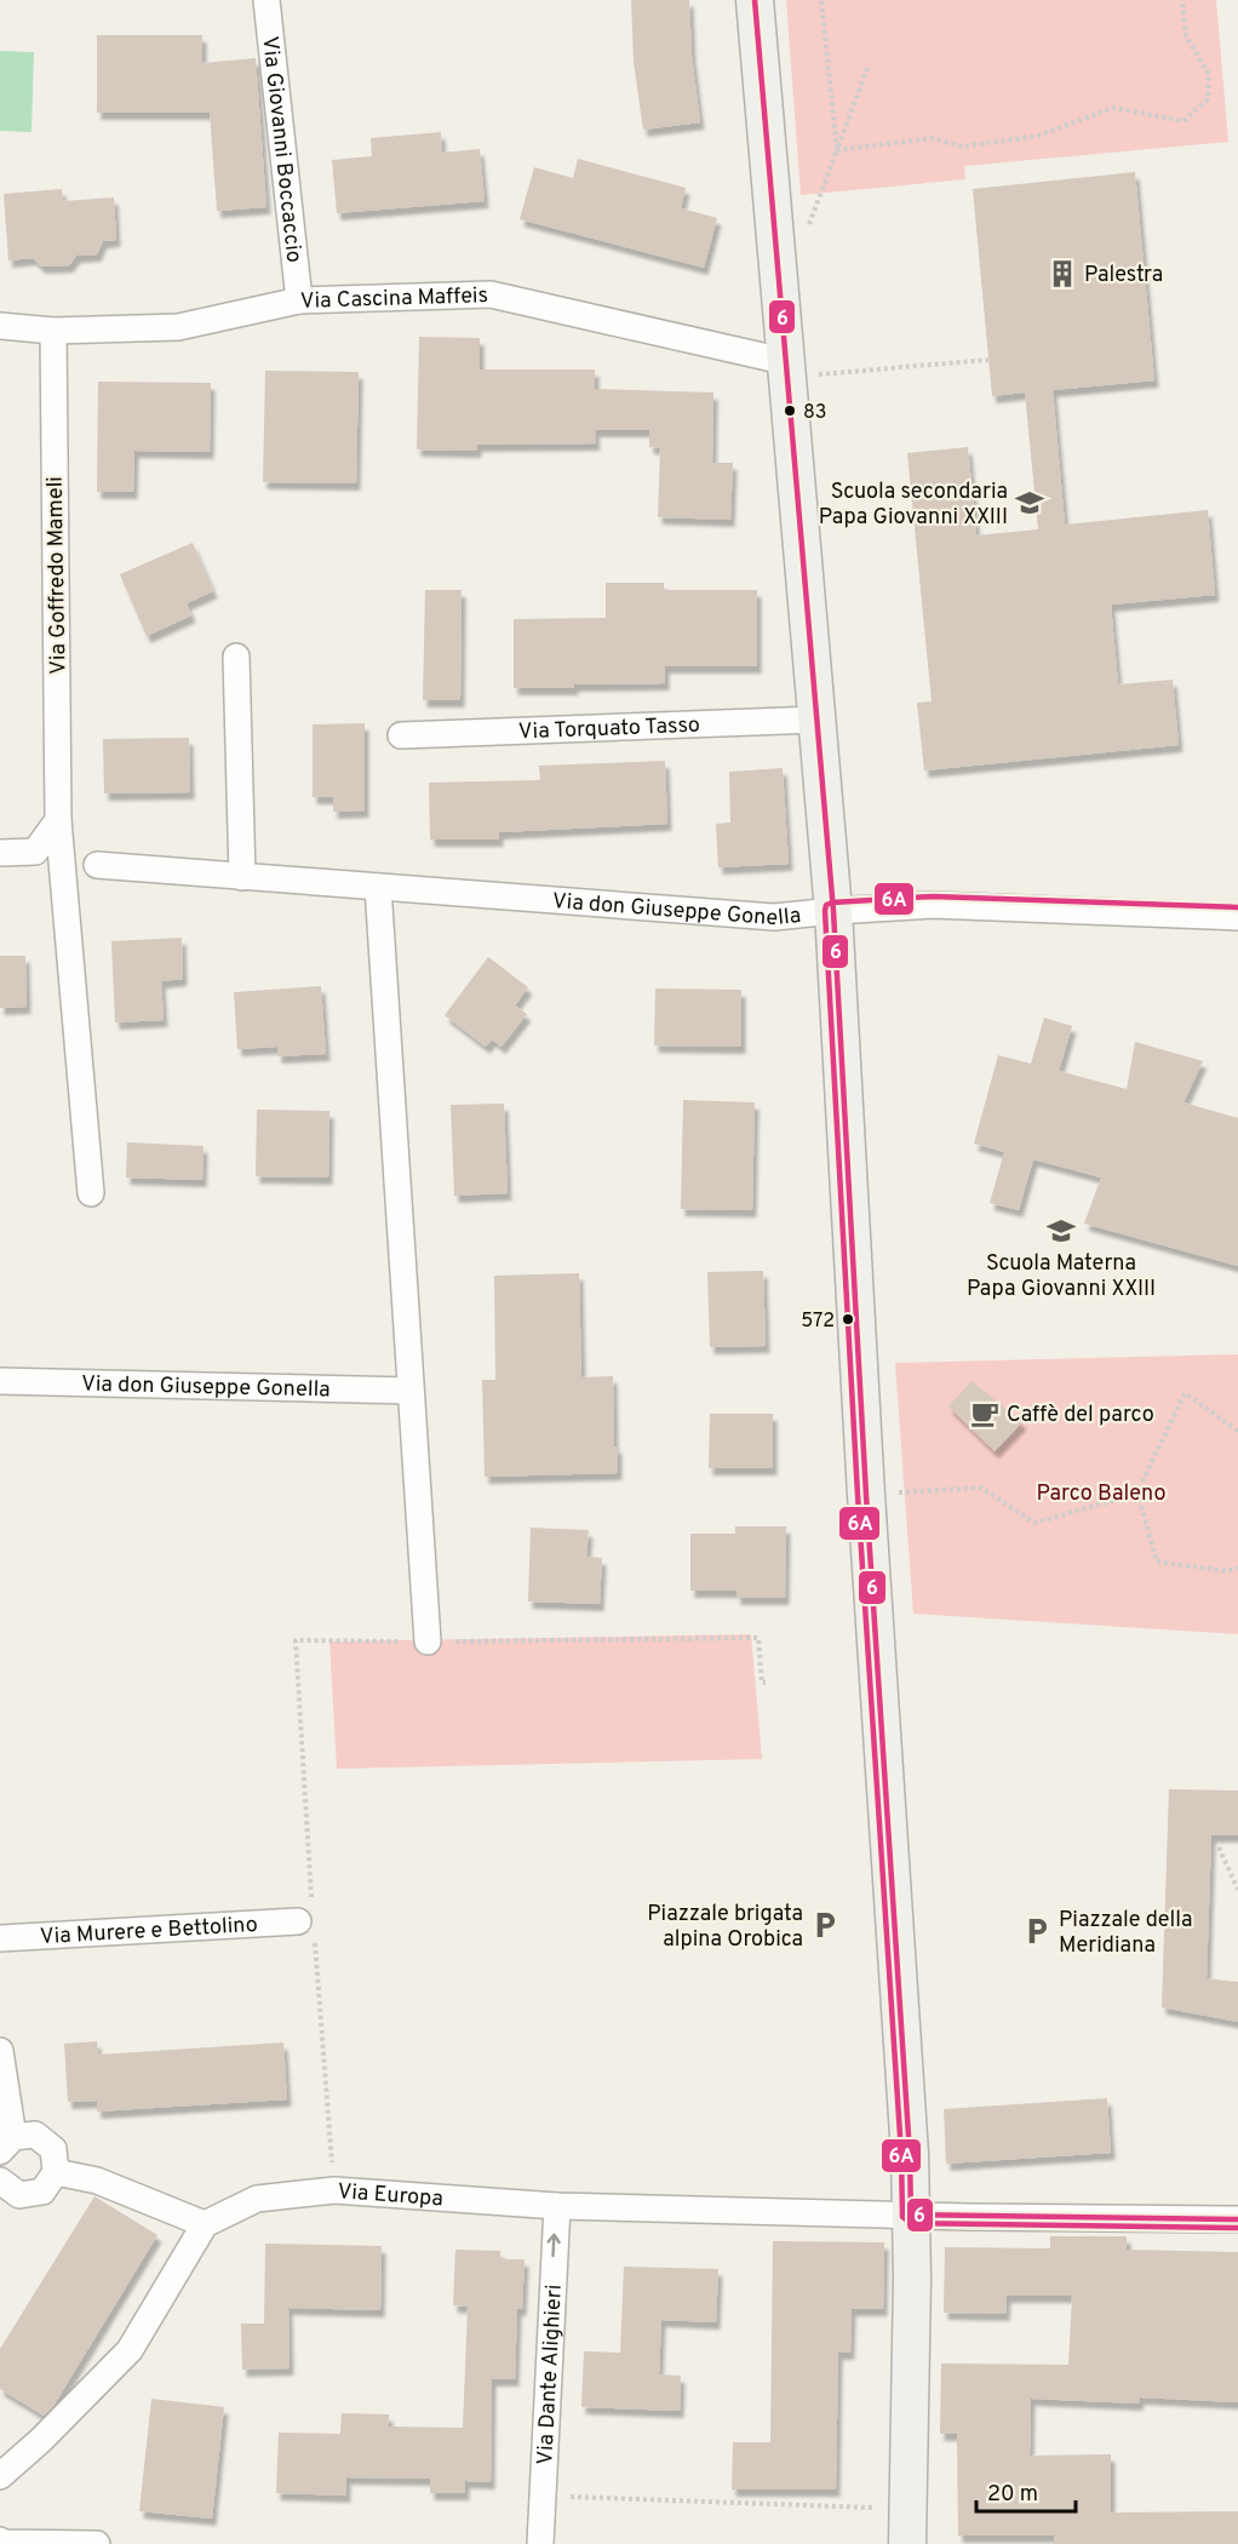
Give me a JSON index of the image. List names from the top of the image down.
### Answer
{
  "streets": {
    "street": [
      "Via Giovanni Boccaccio",
      "Via Cascina Maffeis",
      "Via Goffredo Mameli",
      "Via Torquato Tasso",
      "Via don Giuseppe Gonella",
      "Via Murere e Bettolino",
      "Via Europa",
      "Via Dante Alighieri"
    ]
  },
  "crossings": [
    ["Via Giovanni Boccaccio", "Via Cascina Maffeis"],
    ["Via Cascina Maffeis", "Via Goffredo Mameli"],
    ["Via Europa", "Via Dante Alighieri"]
  ],
  "one_way": ["Via Dante Alighieri"],
  "parks": ["Parco Baleno"],
  "places": {
    "building": ["Palestra"],
    "other": ["83", "572"],
    "school or university": ["Scuola secondaria Papa Giovanni XXIII", "Scuola Materna Papa Giovanni XXIII"],
    "cafe": ["Caffè del parco"],
    "parking": ["Piazzale brigata alpina Orobica", "Piazzale della Meridiana"]
  },
  "lines": ["transit line 6", "transit line 6A"],
  "scale_bar": "20 m"
}
